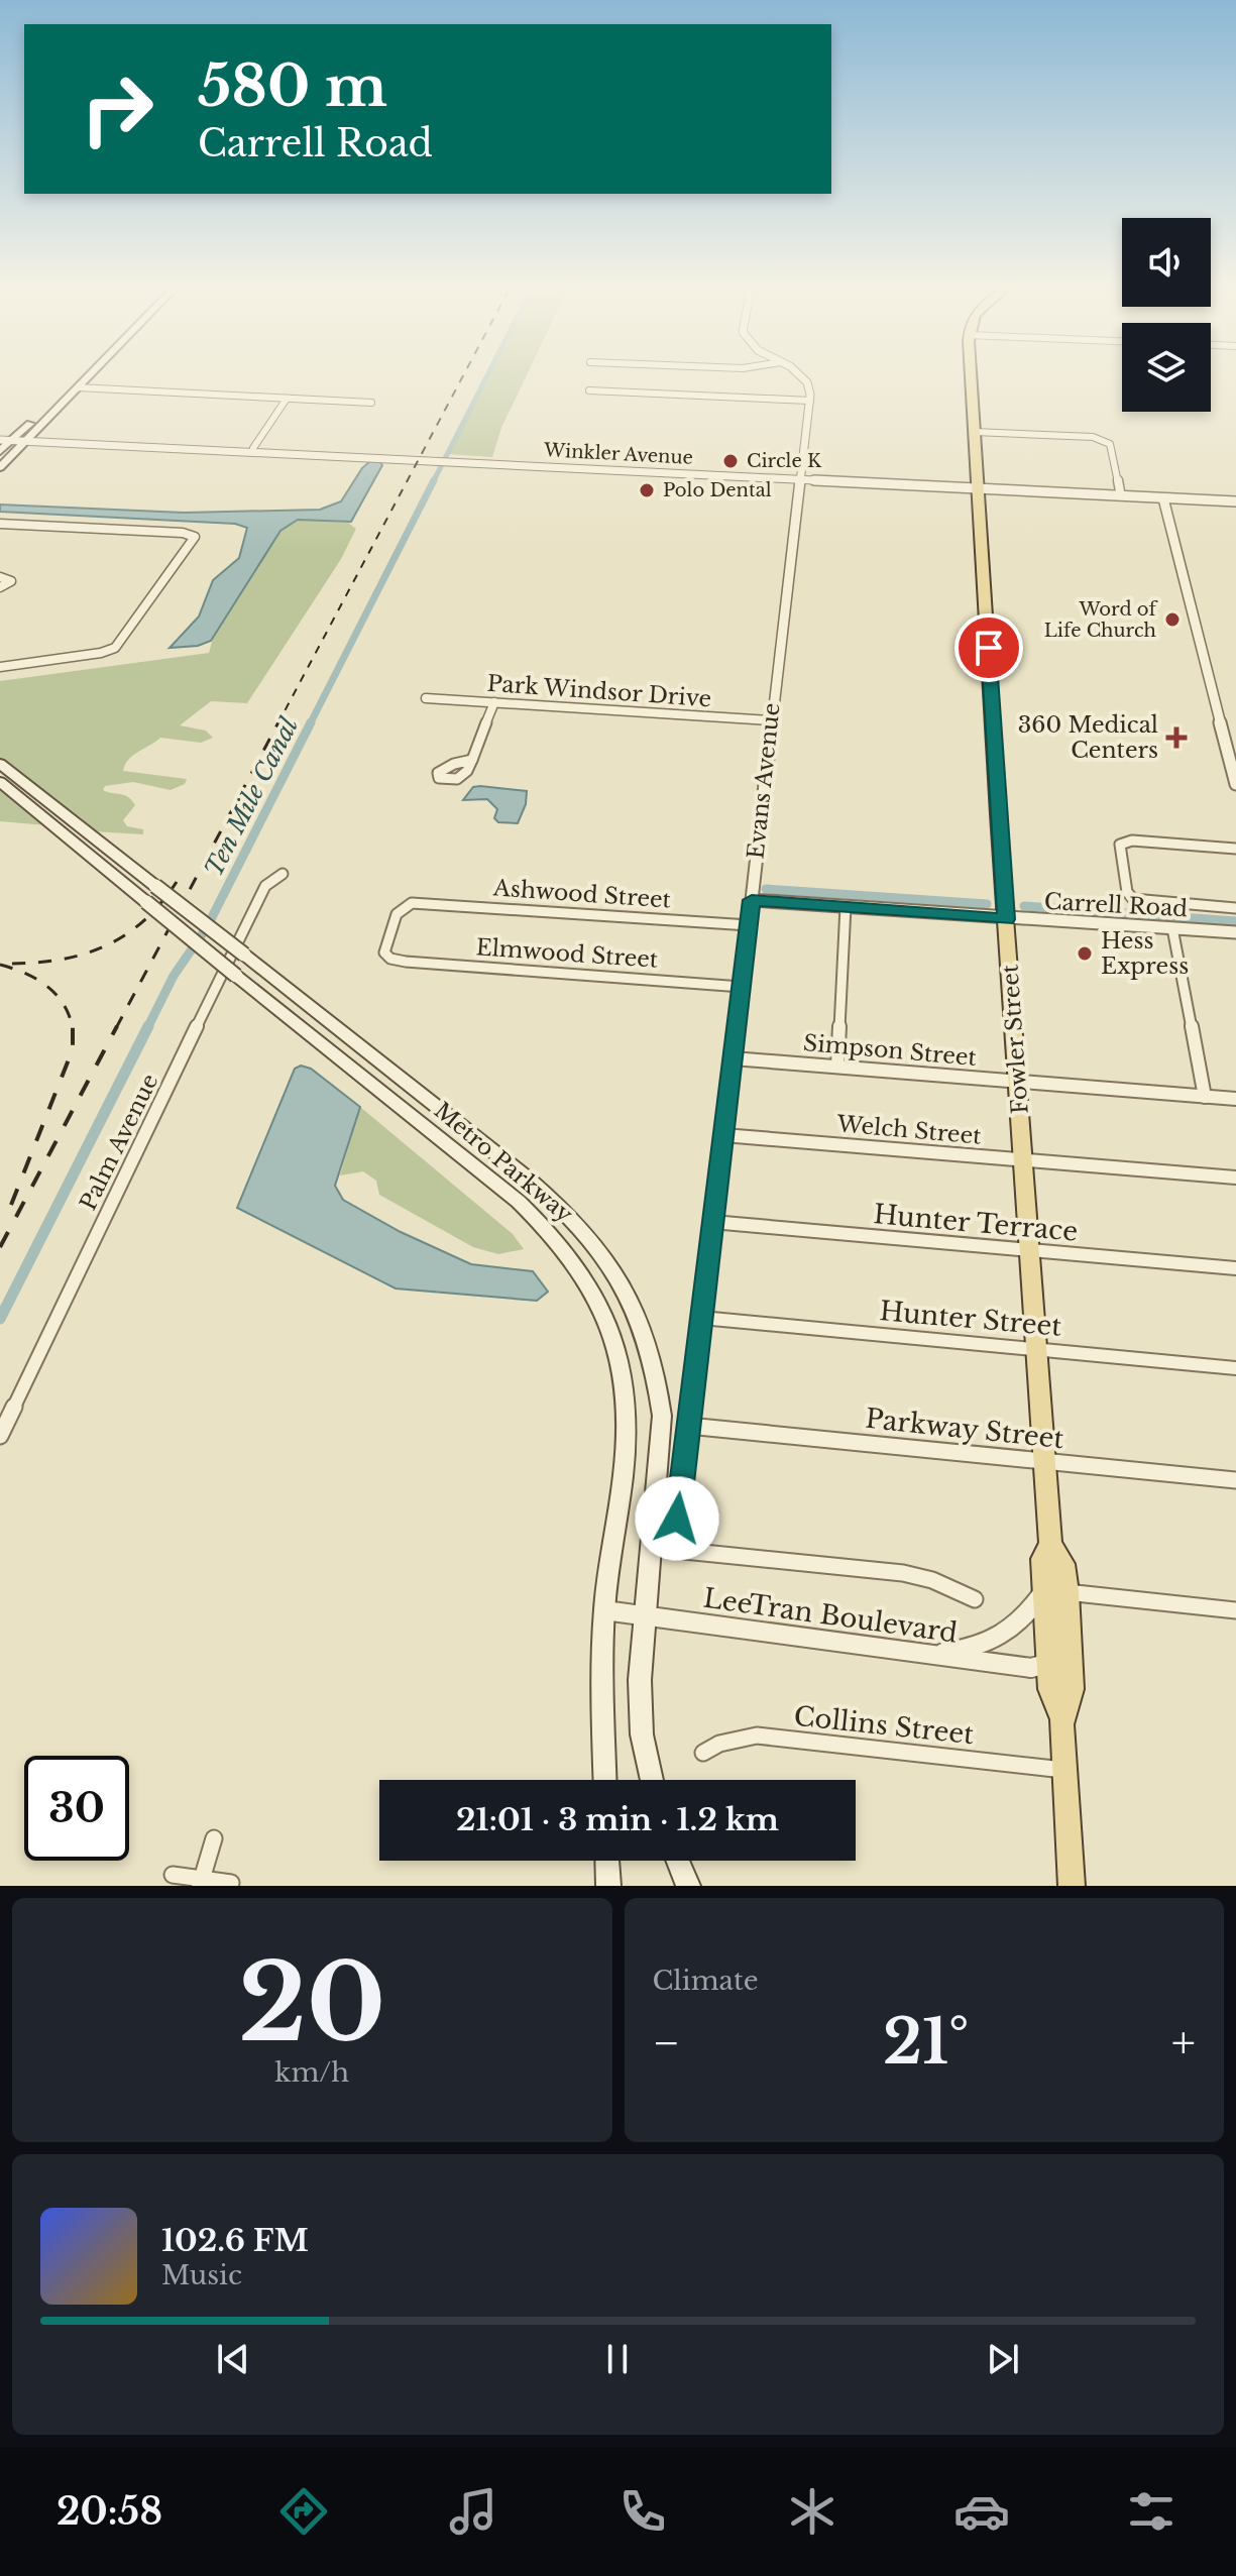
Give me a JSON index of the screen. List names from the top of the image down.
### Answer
{
  "streets": {
    "main road": ["Fowler Street", "Metro Parkway"],
    "street": [
      "Winkler Avenue",
      "Park Windsor Drive",
      "Evans Avenue",
      "Ashwood Street",
      "Carrell Road",
      "Elmwood Street",
      "Simpson Street",
      "Welch Street",
      "Palm Avenue",
      "Hunter Terrace",
      "Hunter Street",
      "Parkway Street",
      "LeeTran Boulevard",
      "Collins Street"
    ]
  },
  "crossings": [
    ["Winkler Avenue", "Evans Avenue"],
    ["Winkler Avenue", "Fowler Street"],
    ["Park Windsor Drive", "Evans Avenue"],
    ["Evans Avenue", "Ashwood Street"],
    ["Evans Avenue", "Carrell Road"],
    ["Evans Avenue", "Elmwood Street"],
    ["Evans Avenue", "Simpson Street"],
    ["Evans Avenue", "Welch Street"],
    ["Evans Avenue", "Hunter Terrace"],
    ["Evans Avenue", "Hunter Street"],
    ["Evans Avenue", "Parkway Street"],
    ["Ashwood Street", "Elmwood Street"],
    ["Carrell Road", "Fowler Street"],
    ["Fowler Street", "Simpson Street"],
    ["Fowler Street", "Welch Street"],
    ["Fowler Street", "Hunter Terrace"],
    ["Fowler Street", "Hunter Street"],
    ["Fowler Street", "Parkway Street"],
    ["Fowler Street", "LeeTran Boulevard"],
    ["Fowler Street", "Collins Street"],
    ["Metro Parkway", "LeeTran Boulevard"]
  ],
  "water": ["Ten Mile Canal"],
  "places": {
    "other": [
      "Circle K",
      "Polo Dental",
      "Word of Life Church",
      "Hess Express"
    ],
    "health": ["360 Medical Centers"]
  },
  "page": {
    "turn": ["580 m", "Carrell Road"],
    "limit": "30",
    "trip": "21:01 · 3 min · 1.2 km",
    "tile": [
      ["20", "km/h"],
      "Climate"
    ],
    "heat": ["−", "21°", "+"],
    "song": ["102.6 FM", "Music"],
    "tabs": "20:58"
  }
}
